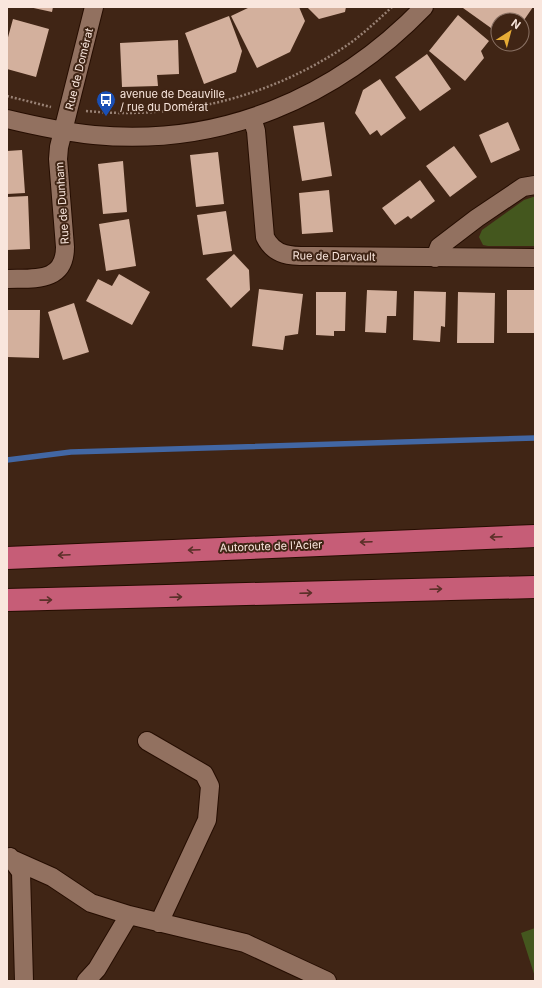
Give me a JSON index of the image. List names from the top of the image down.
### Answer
{
  "streets": {
    "highway": ["Autoroute de l'Acier"],
    "street": ["Rue de Domérat", "Rue de Dunham", "Rue de Darvault"]
  },
  "crossings": [
    ["Rue de Domérat", "Rue de Dunham"]
  ],
  "places": {
    "bus stop": ["avenue de Deauville / rue du Domérat"]
  },
  "north": "top right"
}
